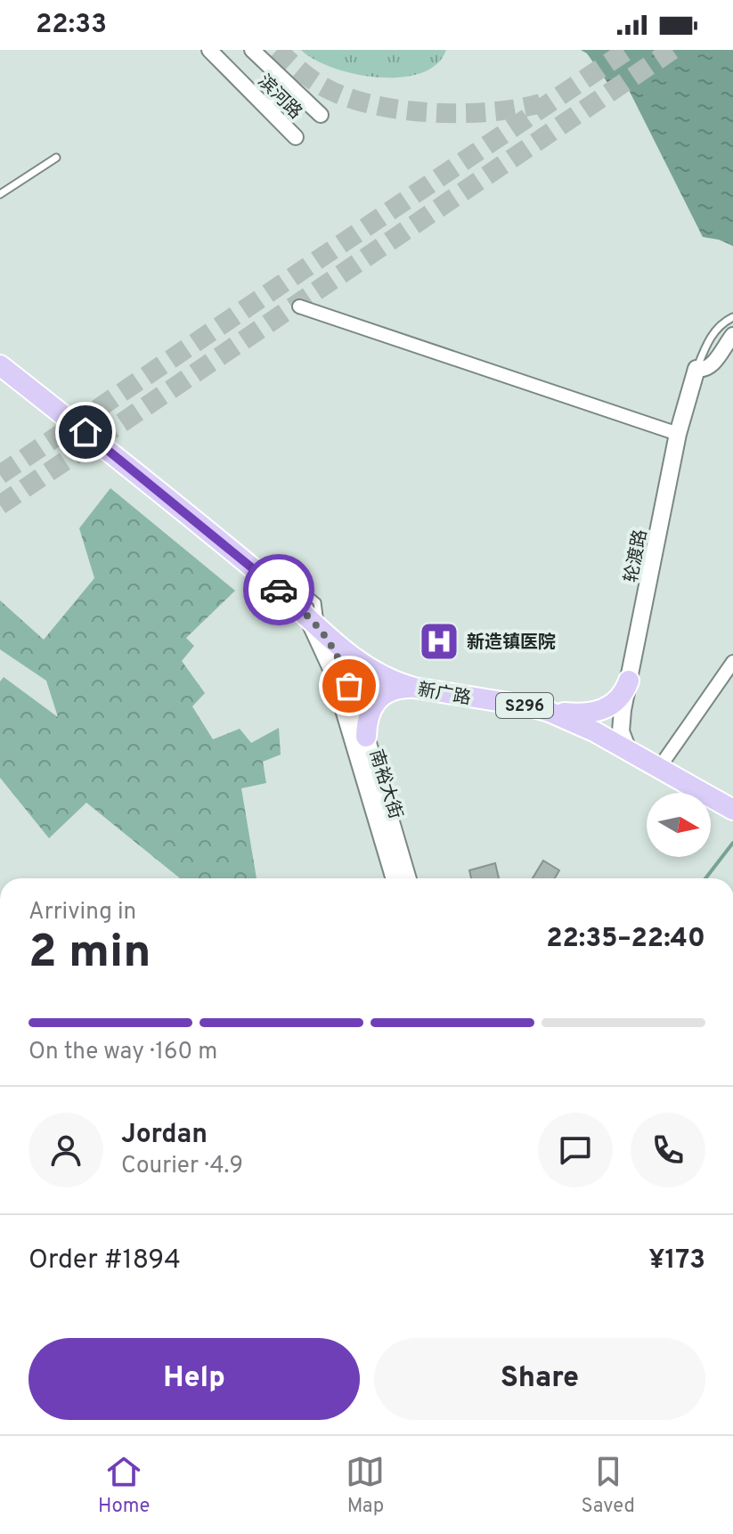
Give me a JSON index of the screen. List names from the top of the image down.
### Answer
{
  "streets": {
    "main road": [
      "轮渡路",
      "新广路",
      "S296",
      "南裕大街"
    ],
    "street": ["滨河路"]
  },
  "crossings": [
    ["轮渡路", "新广路"],
    ["新广路", "南裕大街"]
  ],
  "places": {
    "hospital": ["新造镇医院"]
  },
  "north": "right",
  "page": {
    "status": "22:33",
    "heading": ["2 min", "Arriving in", "22:35–22:40"],
    "panel": [
      "Jordan",
      "Courier · 4.9",
      "Order #1894",
      "¥173"
    ],
    "bar": "On the way · 160 m",
    "buttons": ["Help", "Share"],
    "tabs": ["Home", "Map", "Saved"]
  }
}
